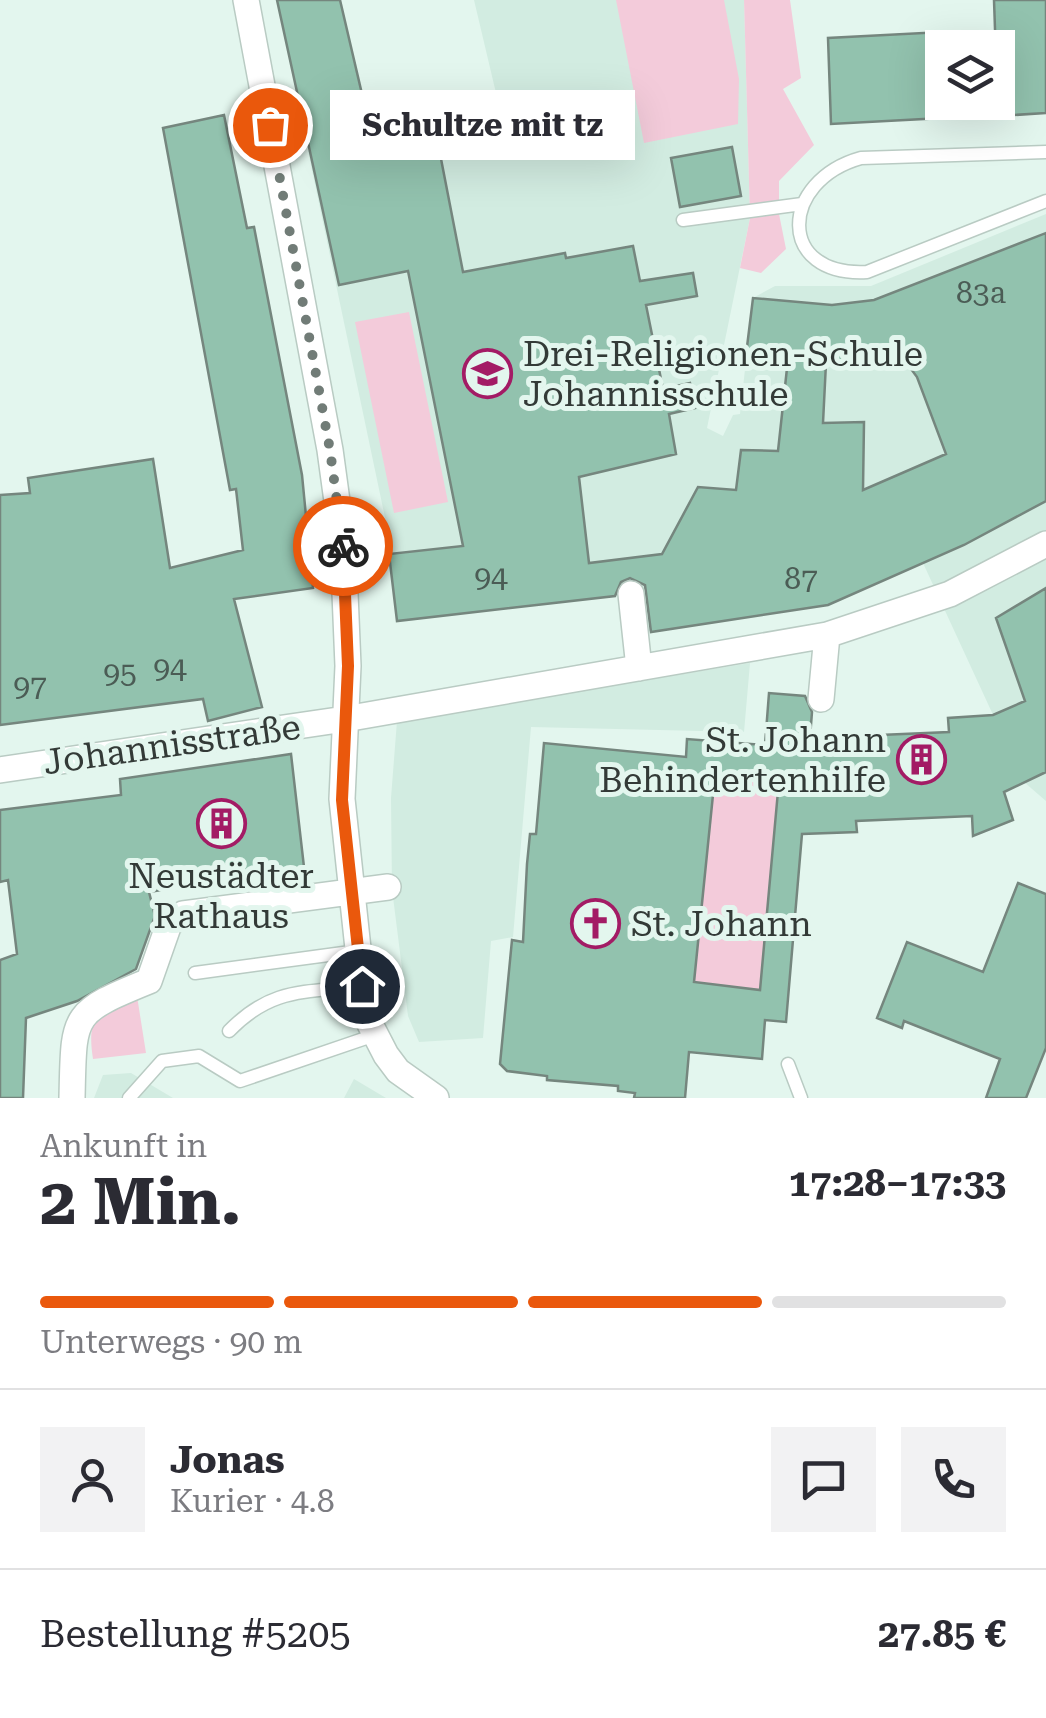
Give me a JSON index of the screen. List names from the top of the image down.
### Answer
{
  "streets": {
    "street": ["Johannisstraße"]
  },
  "places": {
    "other": ["Schultze mit tz"],
    "school or university": ["Drei-Religionen-Schule Johannisschule"],
    "building": ["St. Johann Behindertenhilfe", "Neustädter Rathaus"],
    "church": ["St. Johann"]
  },
  "house_numbers": [
    "83a",
    "94",
    "87",
    "94",
    "95",
    "97"
  ],
  "page": {
    "bubble": "Schultze mit tz",
    "heading": ["2 Min.", "Ankunft in", "17:28–17:33"],
    "panel": [
      "Jonas",
      "Kurier · 4.8",
      "Bestellung #5205",
      "27.85 €"
    ],
    "bar": "Unterwegs · 90 m"
  }
}
